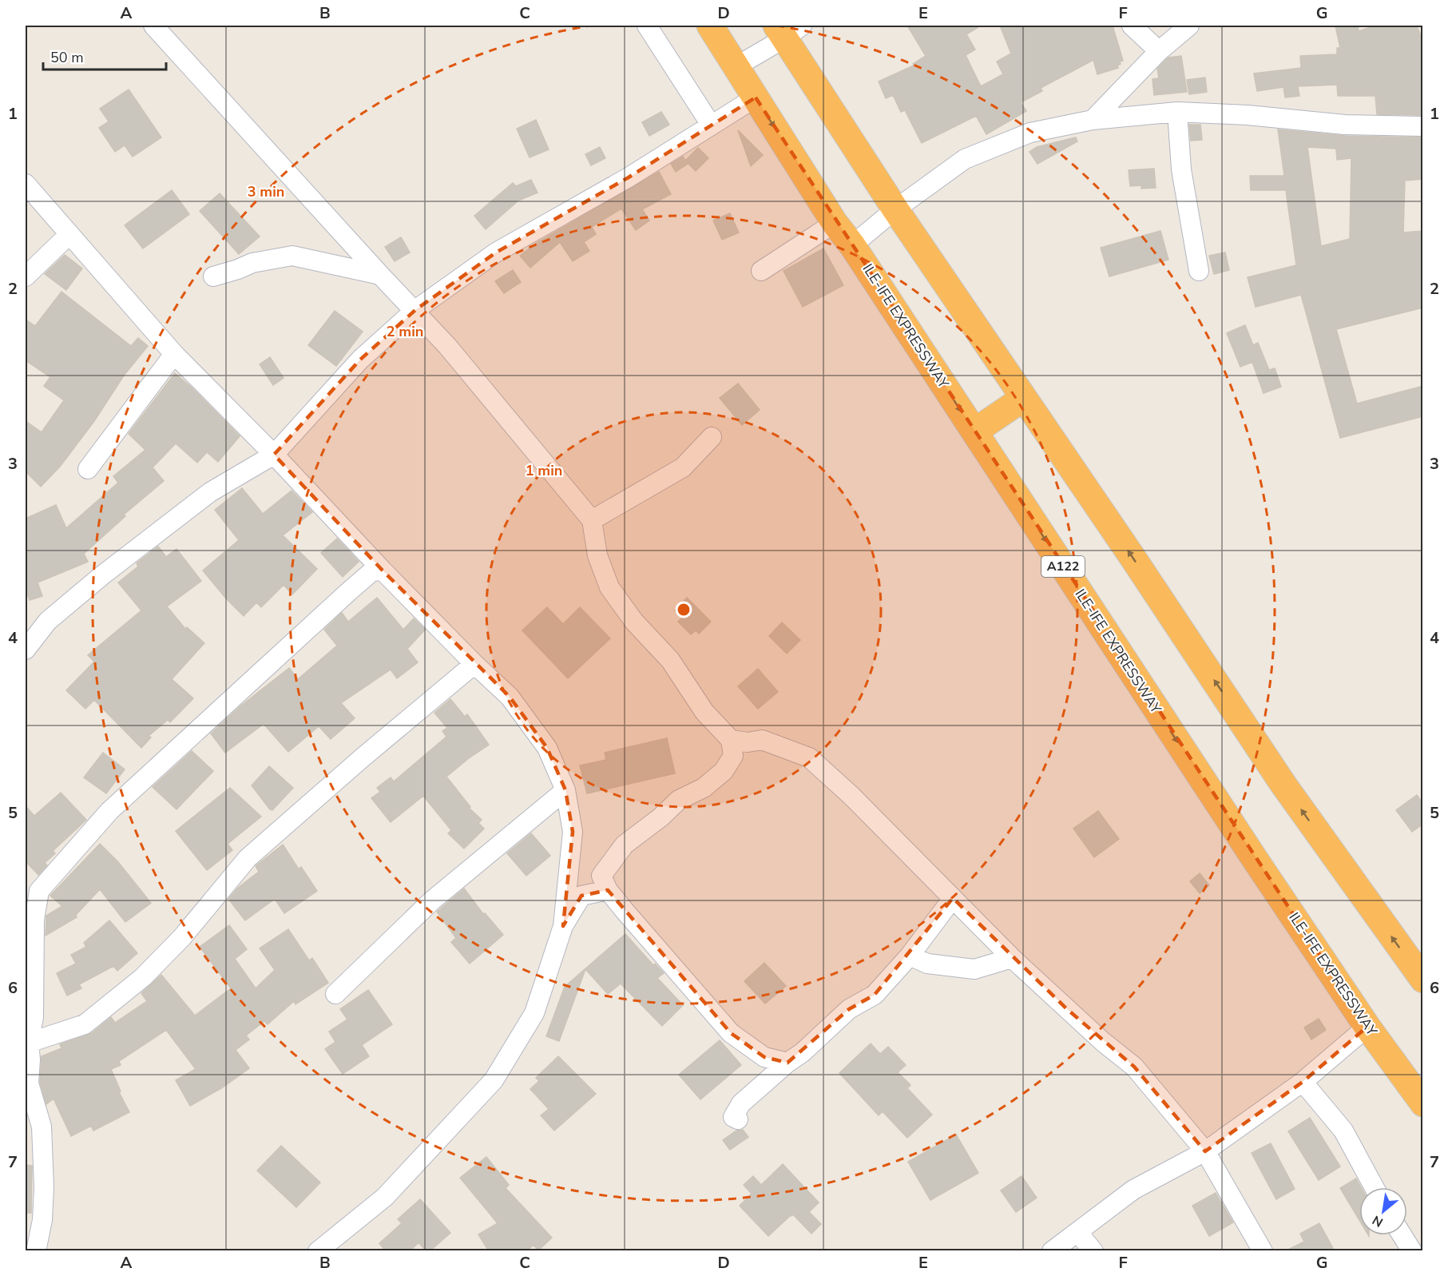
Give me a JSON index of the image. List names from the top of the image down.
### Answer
{
  "streets": {
    "highway": ["ILE-IFE EXPRESSWAY", "A122"]
  },
  "scale_bar": "50 m",
  "north": "bottom left",
  "grid": {
    "columns": [
      "A",
      "B",
      "C",
      "D",
      "E",
      "F",
      "G"
    ],
    "rows": [
      "1",
      "2",
      "3",
      "4",
      "5",
      "6",
      "7"
    ]
  },
  "rings": ["3 min", "2 min", "1 min"]
}
